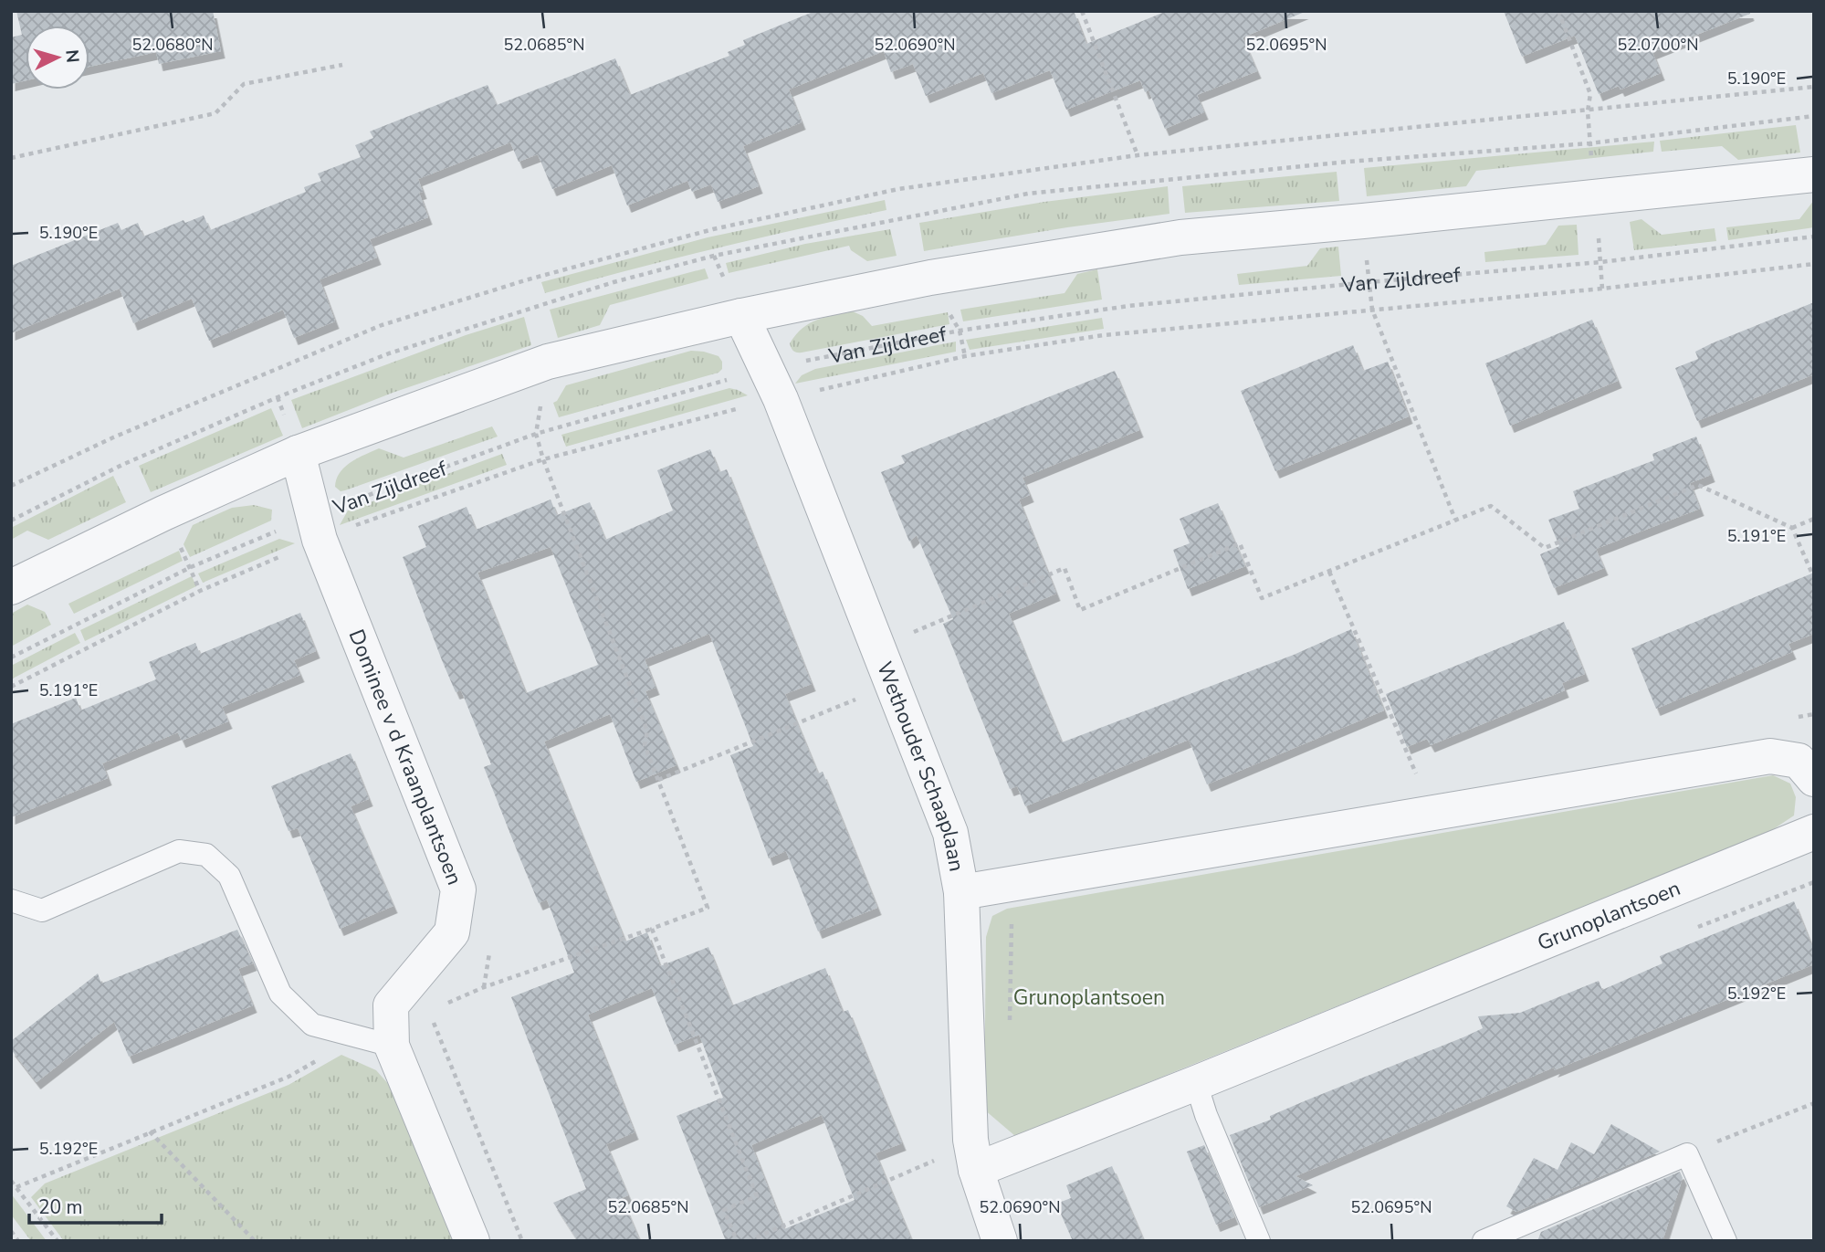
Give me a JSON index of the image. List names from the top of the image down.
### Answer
{
  "streets": {
    "street": ["Dominee v d Kraanplantsoen", "Wethouder Schaaplaan", "Grunoplantsoen"],
    "path": ["Van Zijldreef"]
  },
  "crossings": [
    ["Van Zijldreef", "Dominee v d Kraanplantsoen"],
    ["Van Zijldreef", "Wethouder Schaaplaan"],
    ["Wethouder Schaaplaan", "Grunoplantsoen"]
  ],
  "parks": ["Grunoplantsoen"],
  "scale_bar": "20 m",
  "north": "right",
  "coordinates": [
    "52.0680°N",
    "52.0685°N",
    "52.0690°N",
    "52.0695°N",
    "52.0700°N",
    "5.190°E",
    "5.191°E",
    "5.192°E"
  ]
}
